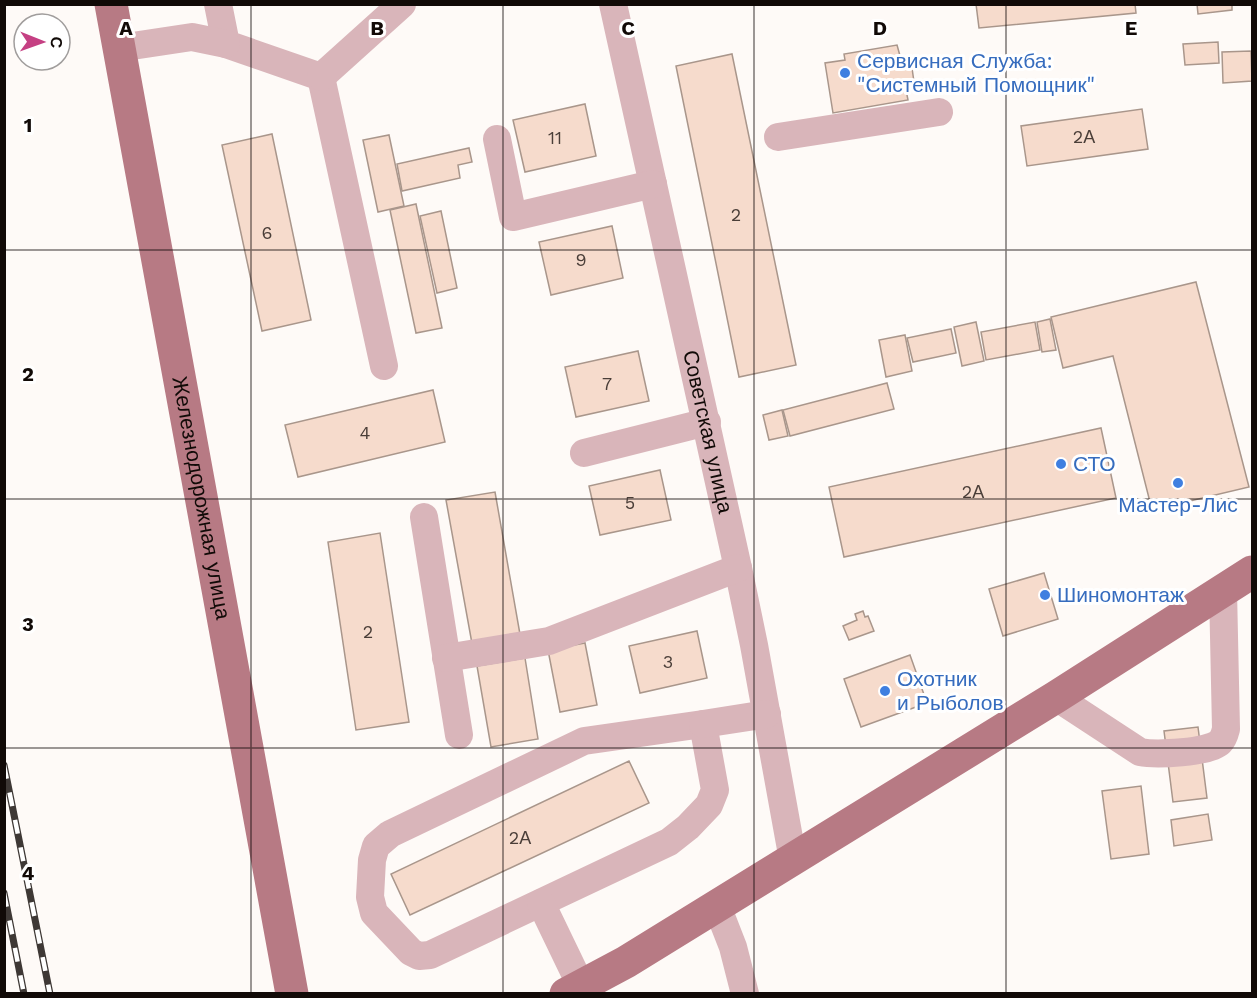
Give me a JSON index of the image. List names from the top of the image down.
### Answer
{
  "streets": {
    "main road": ["Железнодорожная улица"],
    "street": ["Советская улица"]
  },
  "places": [
    "Сервисная Служба: \"Системный Помощник\"",
    "СТО",
    "Мастер-Лис",
    "Шиномонтаж",
    "Охотник и Рыболов"
  ],
  "house_numbers": [
    "2А",
    "11",
    "2",
    "6",
    "9",
    "7",
    "4",
    "2А",
    "5",
    "2",
    "3",
    "2А"
  ],
  "north": "right",
  "grid": {
    "columns": [
      "A",
      "B",
      "C",
      "D",
      "E"
    ],
    "rows": [
      "1",
      "2",
      "3",
      "4"
    ]
  }
}
